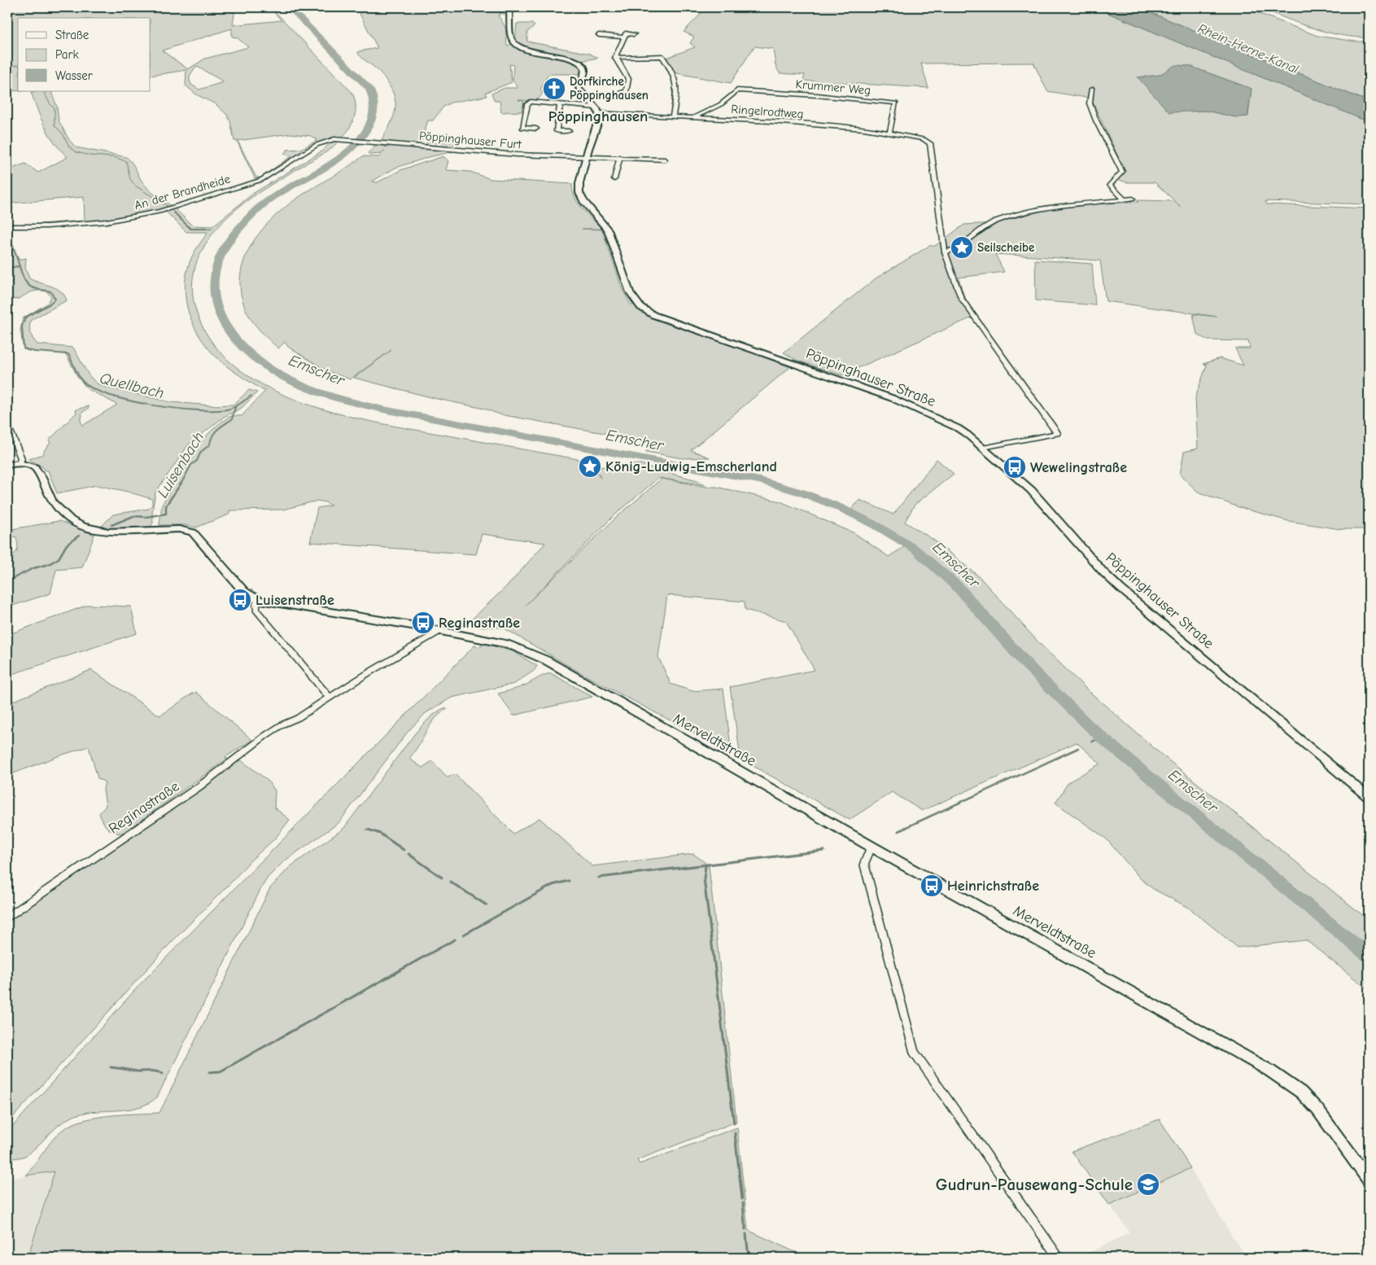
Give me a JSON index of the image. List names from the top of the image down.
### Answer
{
  "streets": {
    "main road": ["Pöppinghauser Straße", "Merveldtstraße"],
    "street": [
      "Krummer Weg",
      "Ringelrodtweg",
      "Pöppinghauser Furt",
      "An der Brandheide",
      "Reginastraße"
    ]
  },
  "crossings": [
    ["Krummer Weg", "Ringelrodtweg"],
    ["Ringelrodtweg", "Pöppinghauser Straße"],
    ["Pöppinghauser Furt", "An der Brandheide"],
    ["Pöppinghauser Furt", "Pöppinghauser Straße"],
    ["Merveldtstraße", "Reginastraße"]
  ],
  "districts": ["Pöppinghausen"],
  "water": [
    "Rhein-Herne-Kanal",
    "Emscher",
    "Quellbach",
    "Luisenbach"
  ],
  "places": {
    "church": ["Dorfkirche Pöppinghausen"],
    "place": ["Seilscheibe", "König-Ludwig-Emscherland"],
    "bus stop": [
      "Wewelingstraße",
      "Luisenstraße",
      "Reginastraße",
      "Heinrichstraße"
    ],
    "school or university": ["Gudrun-Pausewang-Schule"]
  },
  "legend": ["Straße", "Park", "Wasser"]
}
